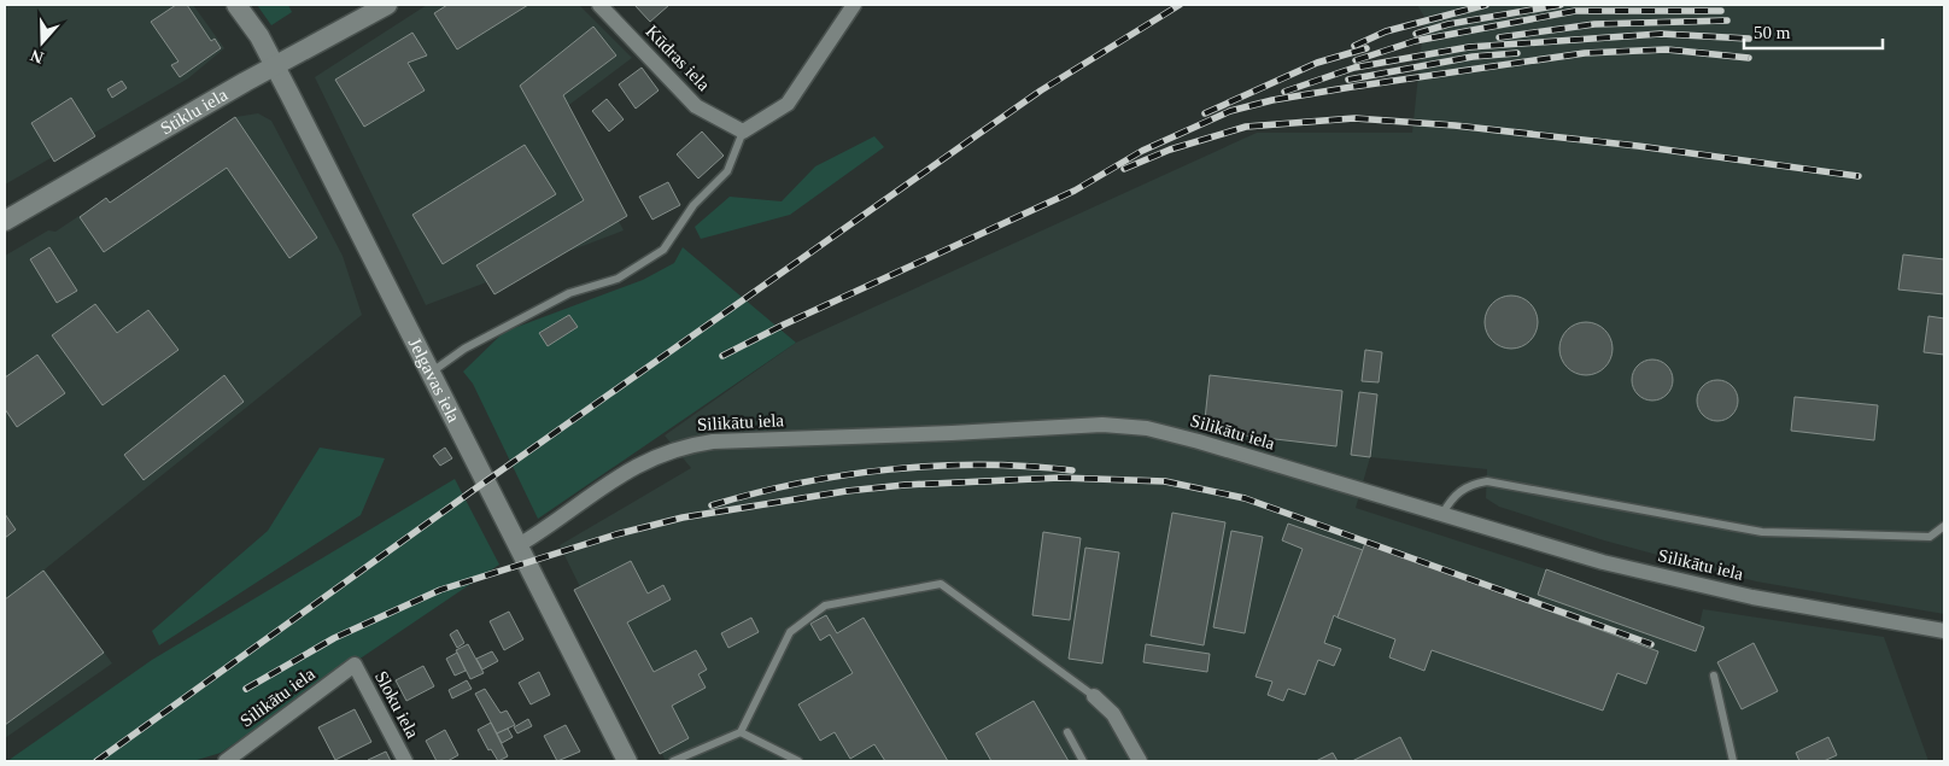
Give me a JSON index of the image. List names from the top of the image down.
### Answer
{
  "streets": {
    "street": [
      "Kūdras iela",
      "Stiklu iela",
      "Jelgavas iela",
      "Silikātu iela",
      "Sloku iela"
    ]
  },
  "crossings": [
    ["Stiklu iela", "Jelgavas iela"],
    ["Jelgavas iela", "Silikātu iela"],
    ["Silikātu iela", "Sloku iela"]
  ],
  "scale_bar": "50 m",
  "north": "bottom"
}
